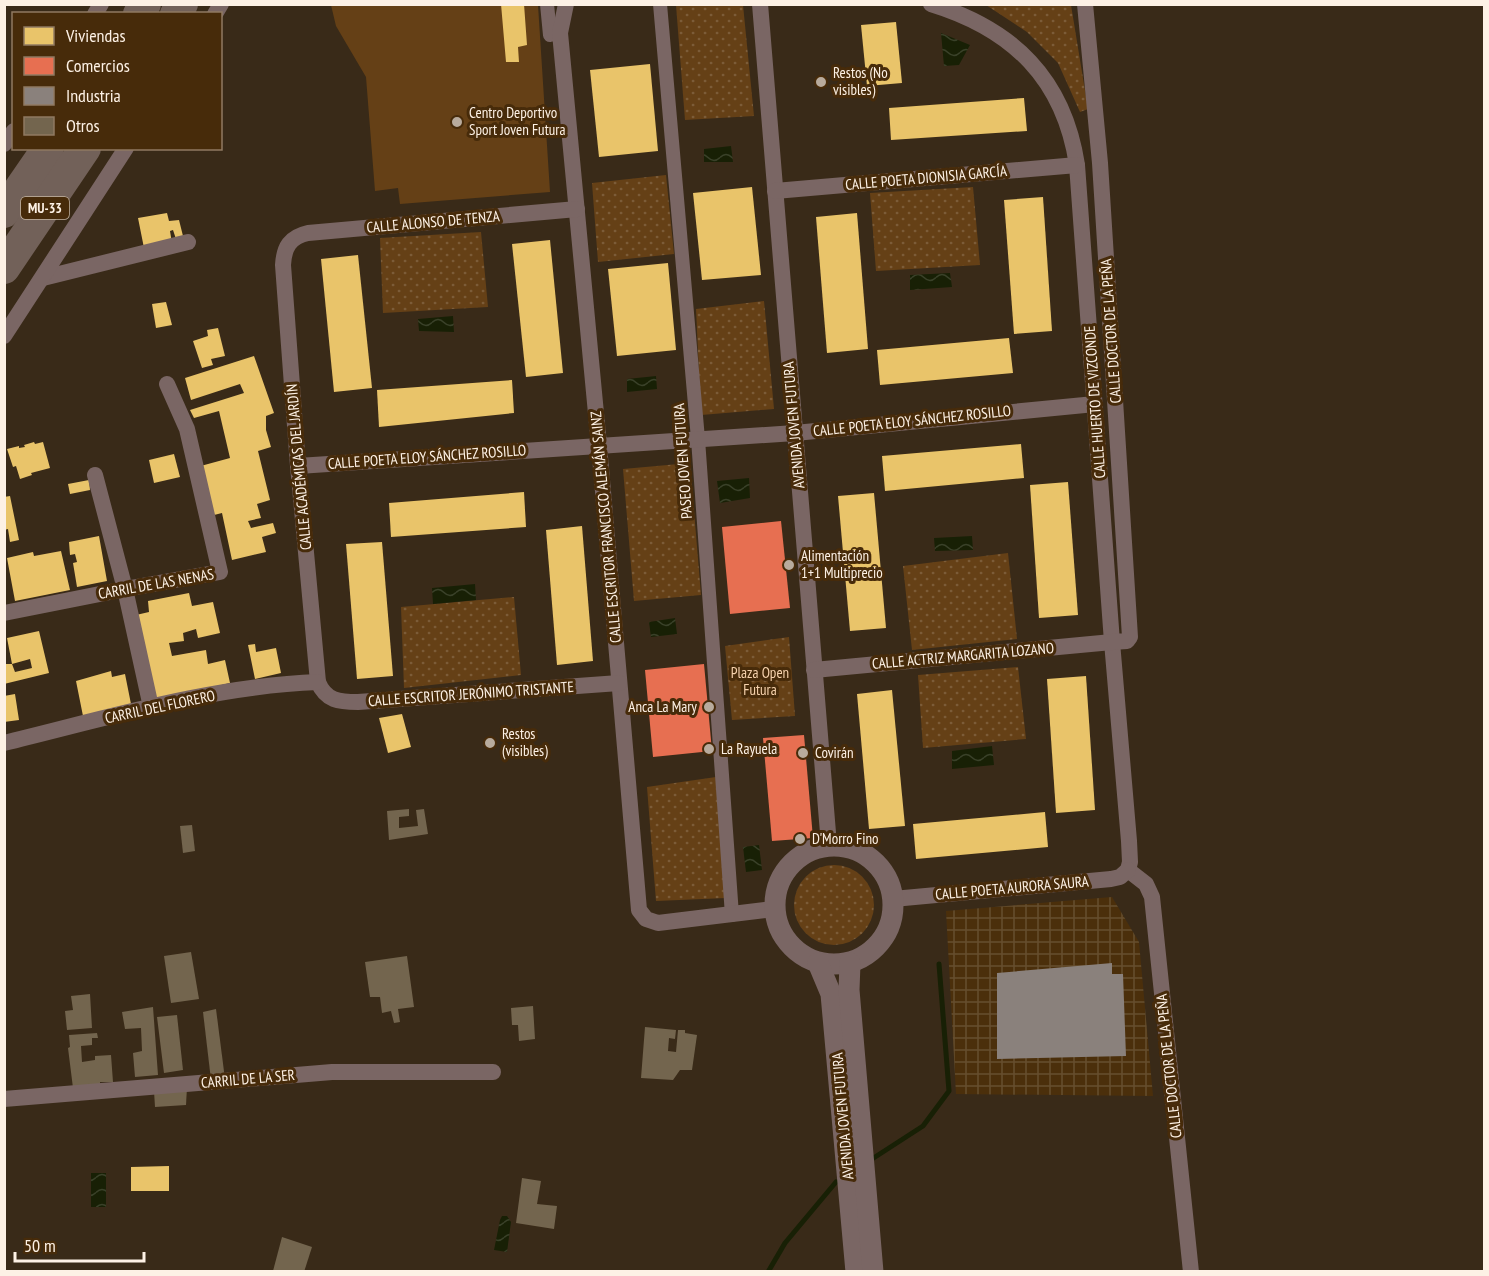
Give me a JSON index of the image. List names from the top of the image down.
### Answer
{
  "streets": {
    "highway": ["MU-33"],
    "street": [
      "CALLE POETA DIONISIA GARCÍA",
      "CALLE ALONSO DE TENZA",
      "CALLE DOCTOR DE LA PEÑA",
      "CALLE HUERTO DE VIZCONDE",
      "CALLE POETA ELOY SÁNCHEZ ROSILLO",
      "AVENIDA JOVEN FUTURA",
      "PASEO JOVEN FUTURA",
      "CALLE ACADÉMICAS DEL JARDÍN",
      "CALLE ESCRITOR FRANCISCO ALEMÁN SAINZ",
      "CARRIL DE LAS NENAS",
      "CALLE ACTRIZ MARGARITA LOZANO",
      "CALLE ESCRITOR JERÓNIMO TRISTANTE",
      "CARRIL DEL FLORERO",
      "CALLE POETA AURORA SAURA",
      "CARRIL DE LA SER"
    ]
  },
  "crossings": [
    ["CALLE POETA DIONISIA GARCÍA", "CALLE HUERTO DE VIZCONDE"],
    ["CALLE POETA DIONISIA GARCÍA", "AVENIDA JOVEN FUTURA"],
    ["CALLE ALONSO DE TENZA", "CALLE ACADÉMICAS DEL JARDÍN"],
    ["CALLE ALONSO DE TENZA", "CALLE ESCRITOR FRANCISCO ALEMÁN SAINZ"],
    ["CALLE DOCTOR DE LA PEÑA", "CALLE HUERTO DE VIZCONDE"],
    ["CALLE DOCTOR DE LA PEÑA", "CALLE ACTRIZ MARGARITA LOZANO"],
    ["CALLE DOCTOR DE LA PEÑA", "CALLE POETA AURORA SAURA"],
    ["CALLE HUERTO DE VIZCONDE", "CALLE POETA ELOY SÁNCHEZ ROSILLO"],
    ["CALLE HUERTO DE VIZCONDE", "CALLE ACTRIZ MARGARITA LOZANO"],
    ["CALLE HUERTO DE VIZCONDE", "CALLE POETA AURORA SAURA"],
    ["CALLE POETA ELOY SÁNCHEZ ROSILLO", "AVENIDA JOVEN FUTURA"],
    ["CALLE POETA ELOY SÁNCHEZ ROSILLO", "PASEO JOVEN FUTURA"],
    ["CALLE POETA ELOY SÁNCHEZ ROSILLO", "CALLE ACADÉMICAS DEL JARDÍN"],
    ["CALLE POETA ELOY SÁNCHEZ ROSILLO", "CALLE ESCRITOR FRANCISCO ALEMÁN SAINZ"],
    ["AVENIDA JOVEN FUTURA", "CALLE ESCRITOR FRANCISCO ALEMÁN SAINZ"],
    ["AVENIDA JOVEN FUTURA", "CALLE ACTRIZ MARGARITA LOZANO"],
    ["AVENIDA JOVEN FUTURA", "CALLE POETA AURORA SAURA"],
    ["PASEO JOVEN FUTURA", "CALLE ESCRITOR FRANCISCO ALEMÁN SAINZ"],
    ["CALLE ACADÉMICAS DEL JARDÍN", "CALLE ESCRITOR JERÓNIMO TRISTANTE"],
    ["CALLE ACADÉMICAS DEL JARDÍN", "CARRIL DEL FLORERO"],
    ["CALLE ESCRITOR FRANCISCO ALEMÁN SAINZ", "CALLE ESCRITOR JERÓNIMO TRISTANTE"],
    ["CALLE ESCRITOR FRANCISCO ALEMÁN SAINZ", "CALLE POETA AURORA SAURA"],
    ["CALLE ESCRITOR JERÓNIMO TRISTANTE", "CARRIL DEL FLORERO"]
  ],
  "parks": ["Plaza Open Futura"],
  "places": [
    "Restos (No visibles)",
    "Centro Deportivo Sport Joven Futura",
    "Alimentación 1+1 Multiprecio",
    "Anca La Mary",
    "Restos (visibles)",
    "La Rayuela",
    "Covirán",
    "D'Morro Fino"
  ],
  "legend": [
    "Viviendas",
    "Comercios",
    "Industria",
    "Otros"
  ],
  "scale_bar": "50 m"
}
